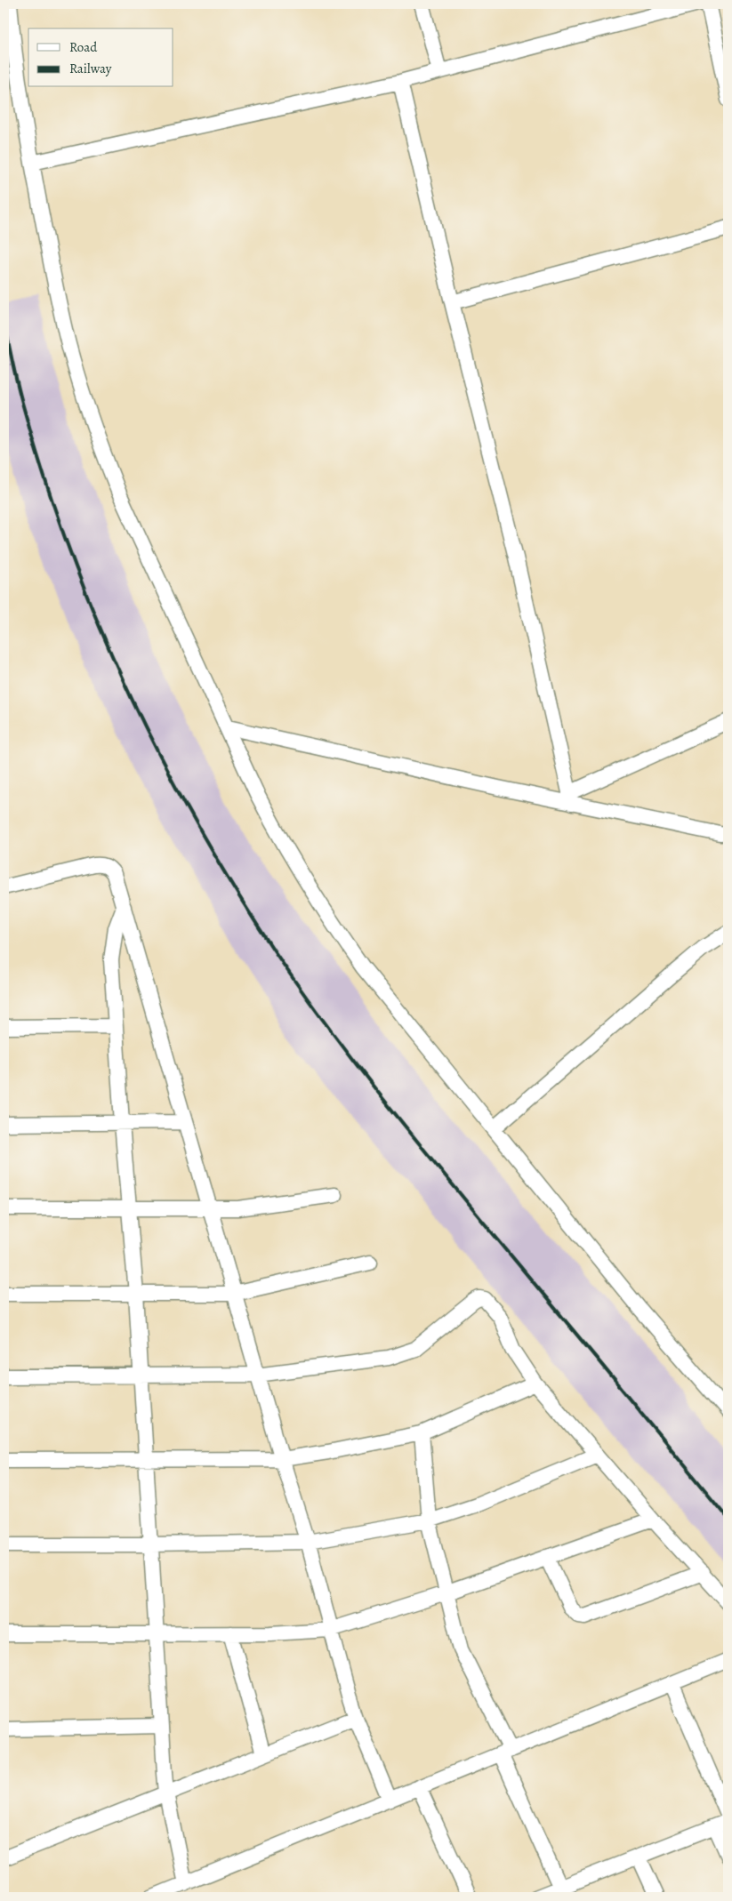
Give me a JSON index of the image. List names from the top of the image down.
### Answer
{
  "legend": ["Road", "Railway"]
}
